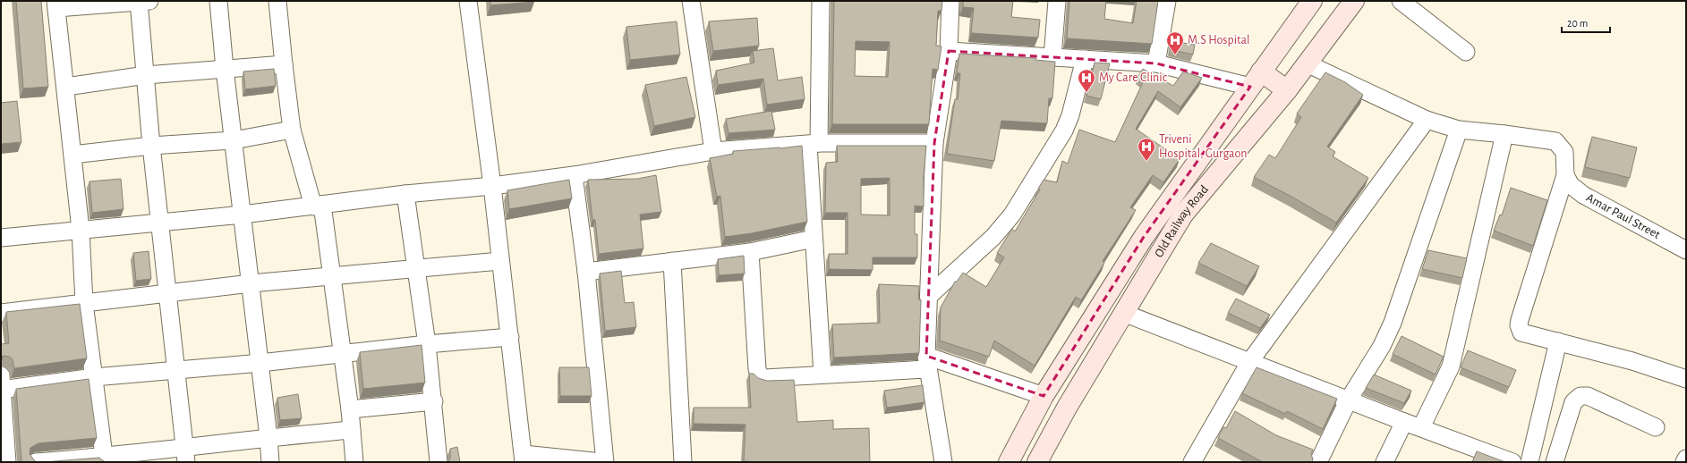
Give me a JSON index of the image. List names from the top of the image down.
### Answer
{
  "streets": {
    "main road": ["Old Railway Road"],
    "street": ["Amar Paul Street"]
  },
  "places": {
    "hospital": ["M.S Hospital", "My Care Clinic", "Triveni Hospital, Gurgaon"]
  },
  "scale_bar": "20 m"
}
